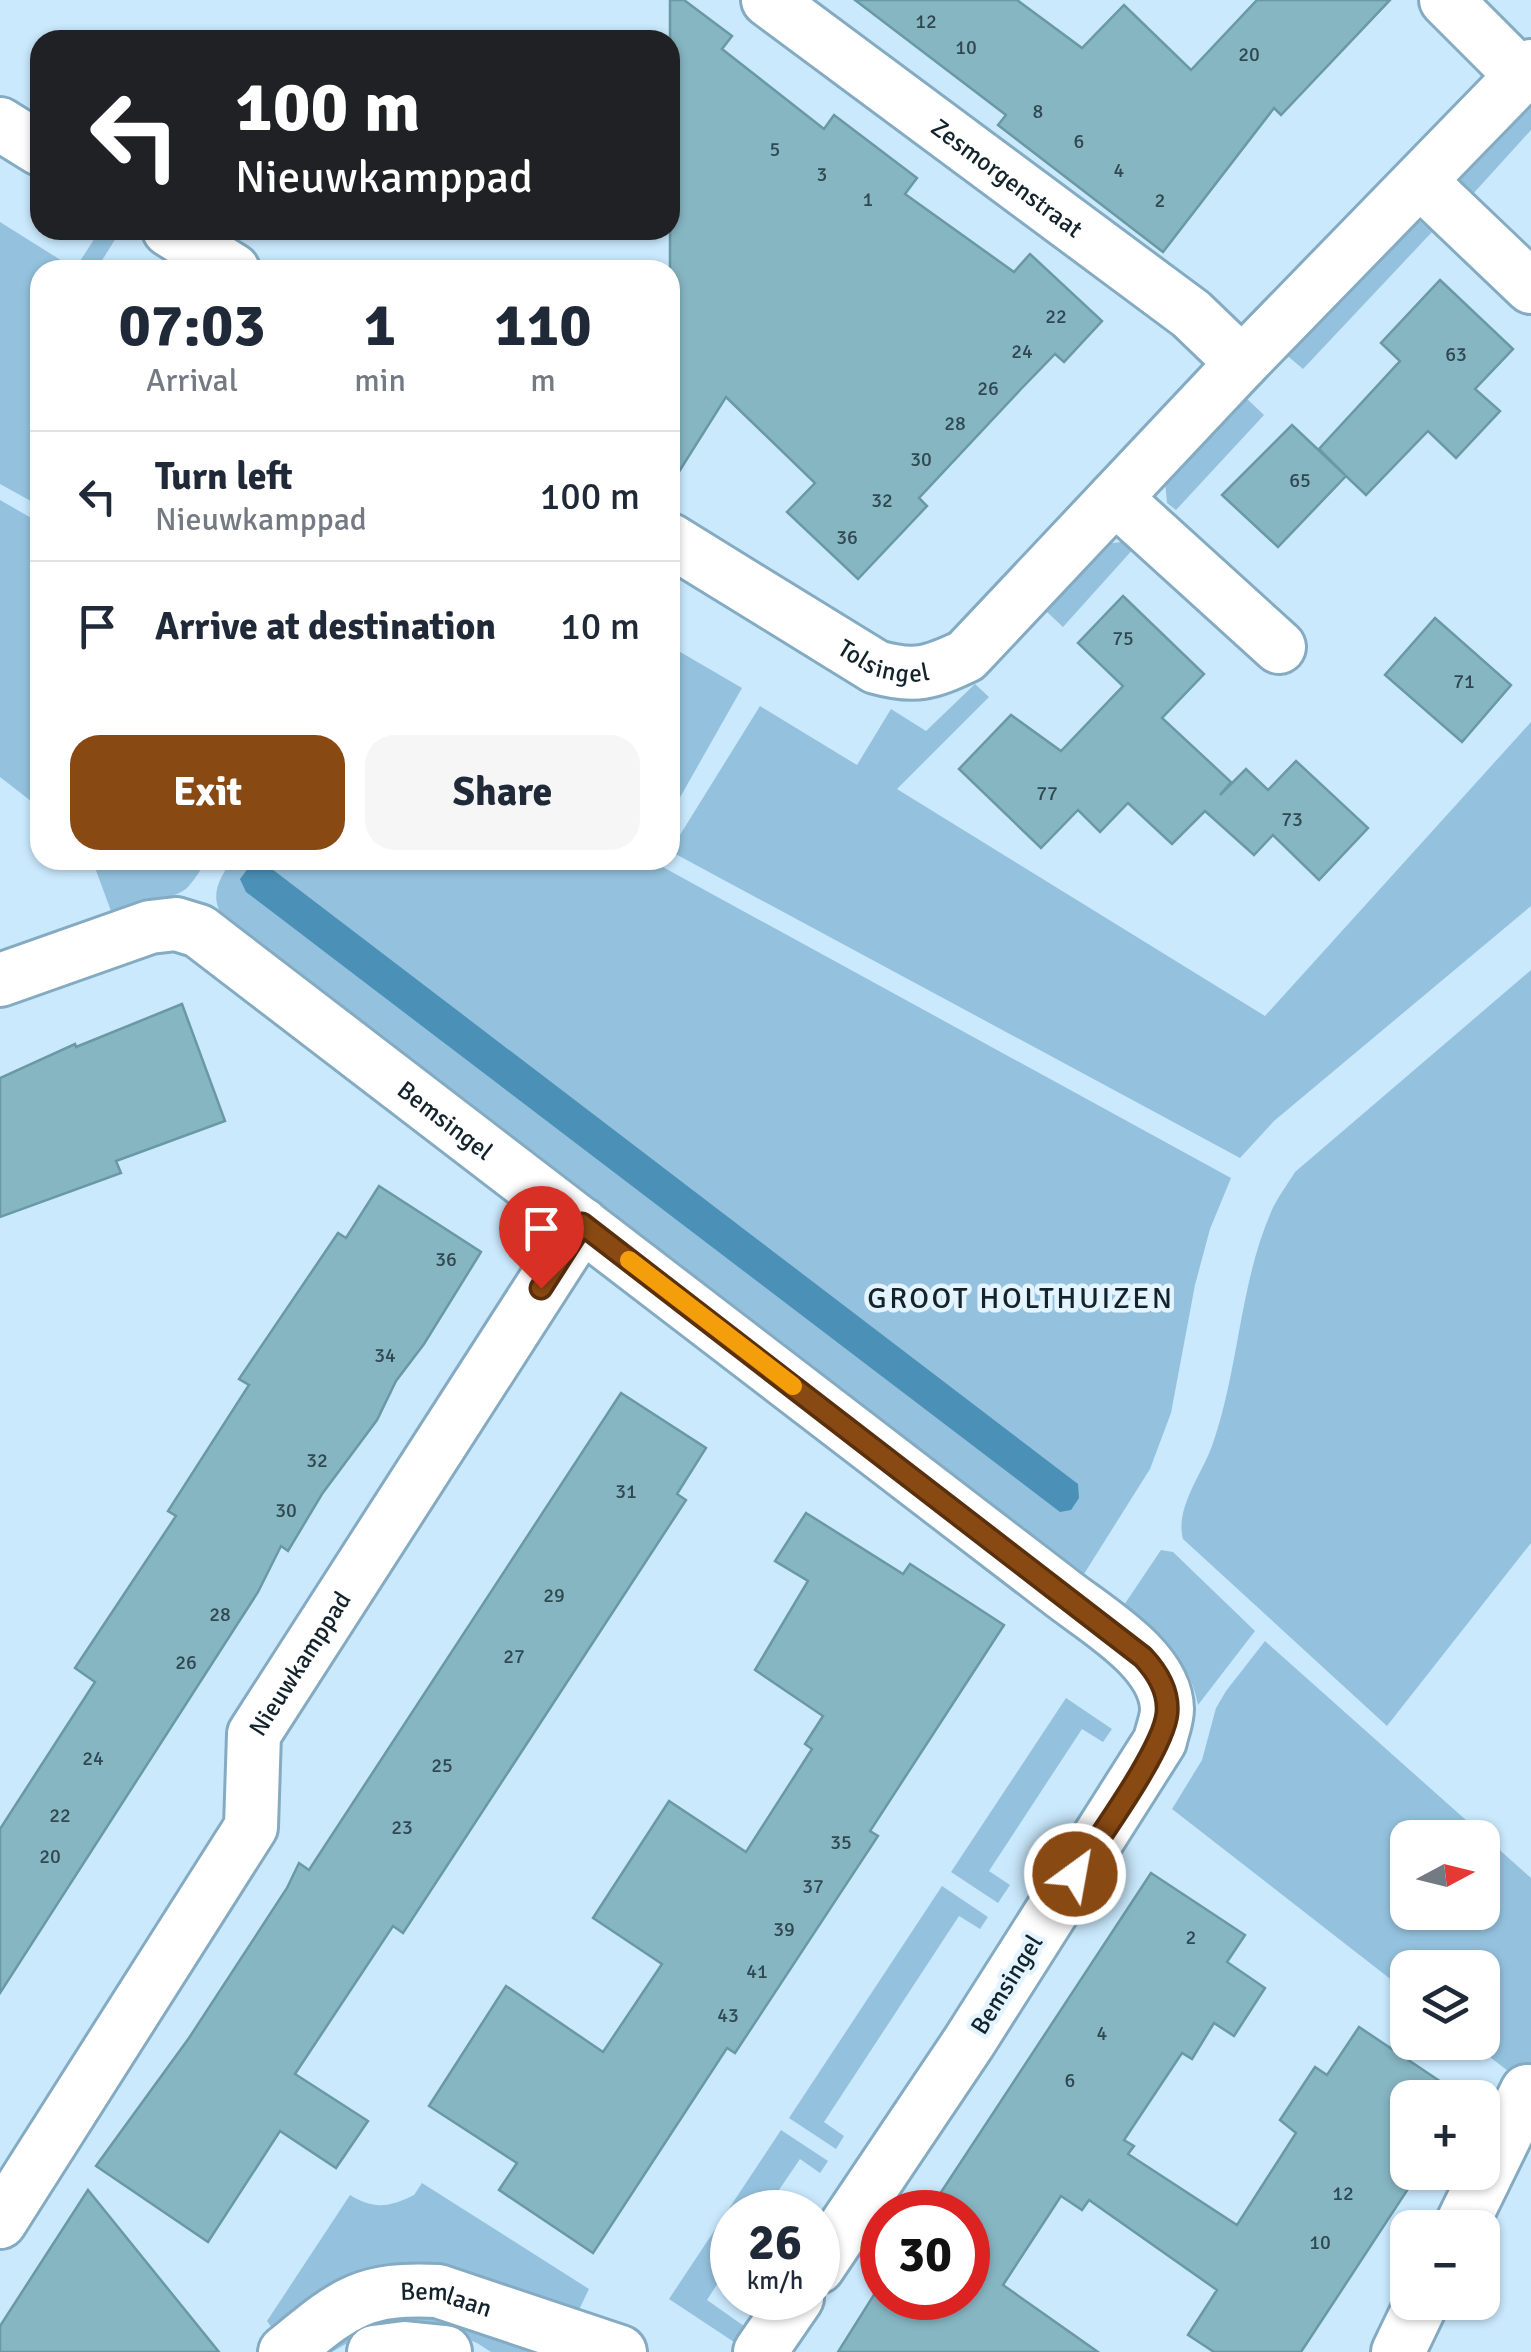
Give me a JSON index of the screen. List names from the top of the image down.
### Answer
{
  "streets": {
    "street": [
      "Zesmorgenstraat",
      "Tolsingel",
      "Bemsingel",
      "Nieuwkamppad",
      "Bemlaan"
    ]
  },
  "crossings": [
    ["Zesmorgenstraat", "Tolsingel"],
    ["Bemsingel", "Nieuwkamppad"]
  ],
  "districts": ["GROOT HOLTHUIZEN"],
  "house_numbers": [
    "12",
    "10",
    "20",
    "8",
    "6",
    "5",
    "4",
    "3",
    "1",
    "2",
    "22",
    "24",
    "63",
    "26",
    "28",
    "30",
    "65",
    "32",
    "36",
    "75",
    "71",
    "77",
    "73",
    "36",
    "34",
    "32",
    "31",
    "30",
    "29",
    "28",
    "27",
    "26",
    "24",
    "25",
    "22",
    "23",
    "35",
    "20",
    "37",
    "39",
    "2",
    "41",
    "43",
    "4",
    "6",
    "12",
    "10"
  ],
  "north": "right",
  "page": {
    "turn": ["100 m", "Nieuwkamppad"],
    "eta": [
      "07:03",
      "Arrival",
      "1",
      "min",
      "110",
      "m"
    ],
    "list": [
      {
        "name": "Turn left",
        "note": "Nieuwkamppad",
        "value": "100 m"
      },
      {
        "name": "Arrive at destination",
        "value": "10 m"
      }
    ],
    "buttons": ["Exit", "Share"],
    "map_buttons": ["+", "−"],
    "speed": "26 km/h",
    "limit": "30"
  }
}
